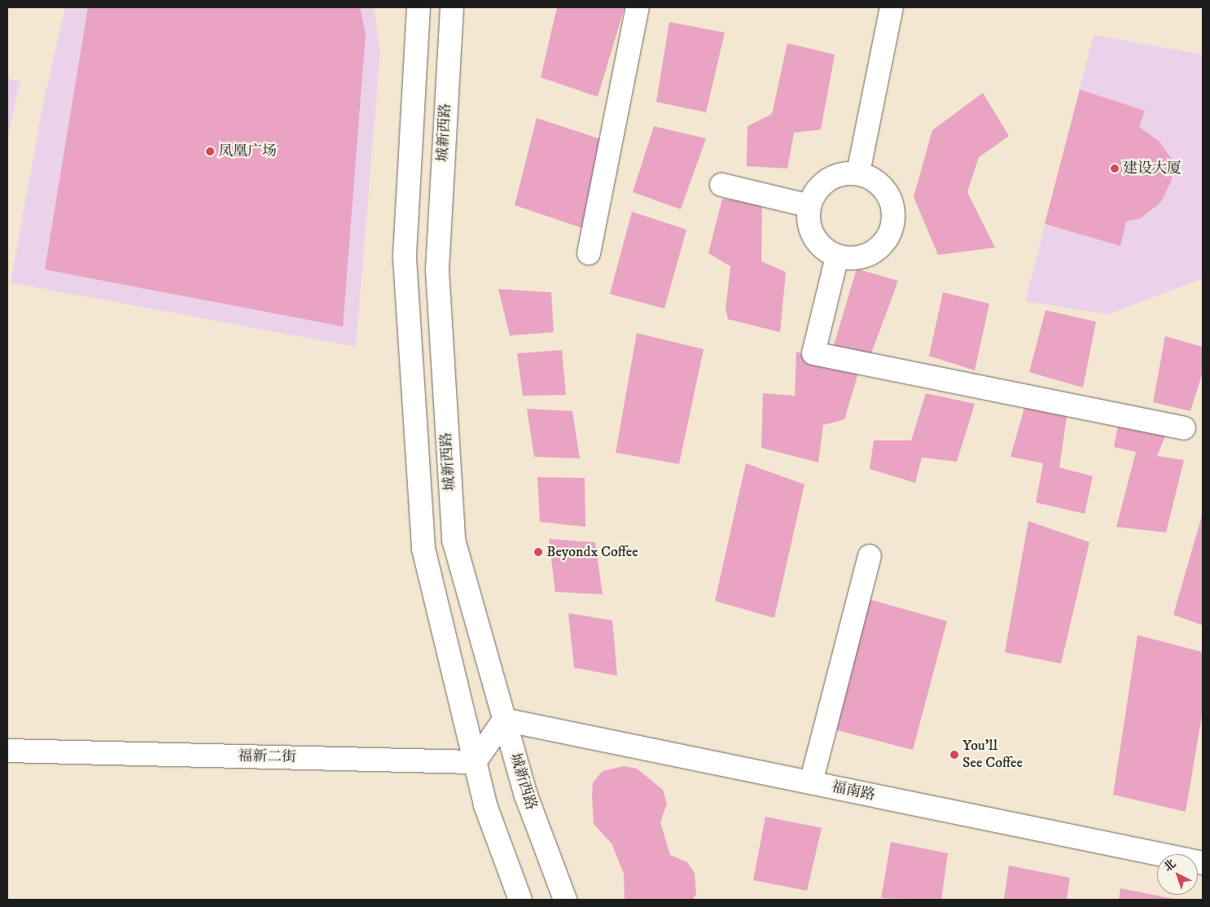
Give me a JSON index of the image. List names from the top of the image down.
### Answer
{
  "streets": {
    "main road": ["城新西路", "福新二街", "福南路"]
  },
  "crossings": [
    ["城新西路", "福南路"]
  ],
  "places": [
    "凤凰广场",
    "建设大厦",
    "Beyondx Coffee",
    "You'll See Coffee"
  ],
  "north": "top left"
}
